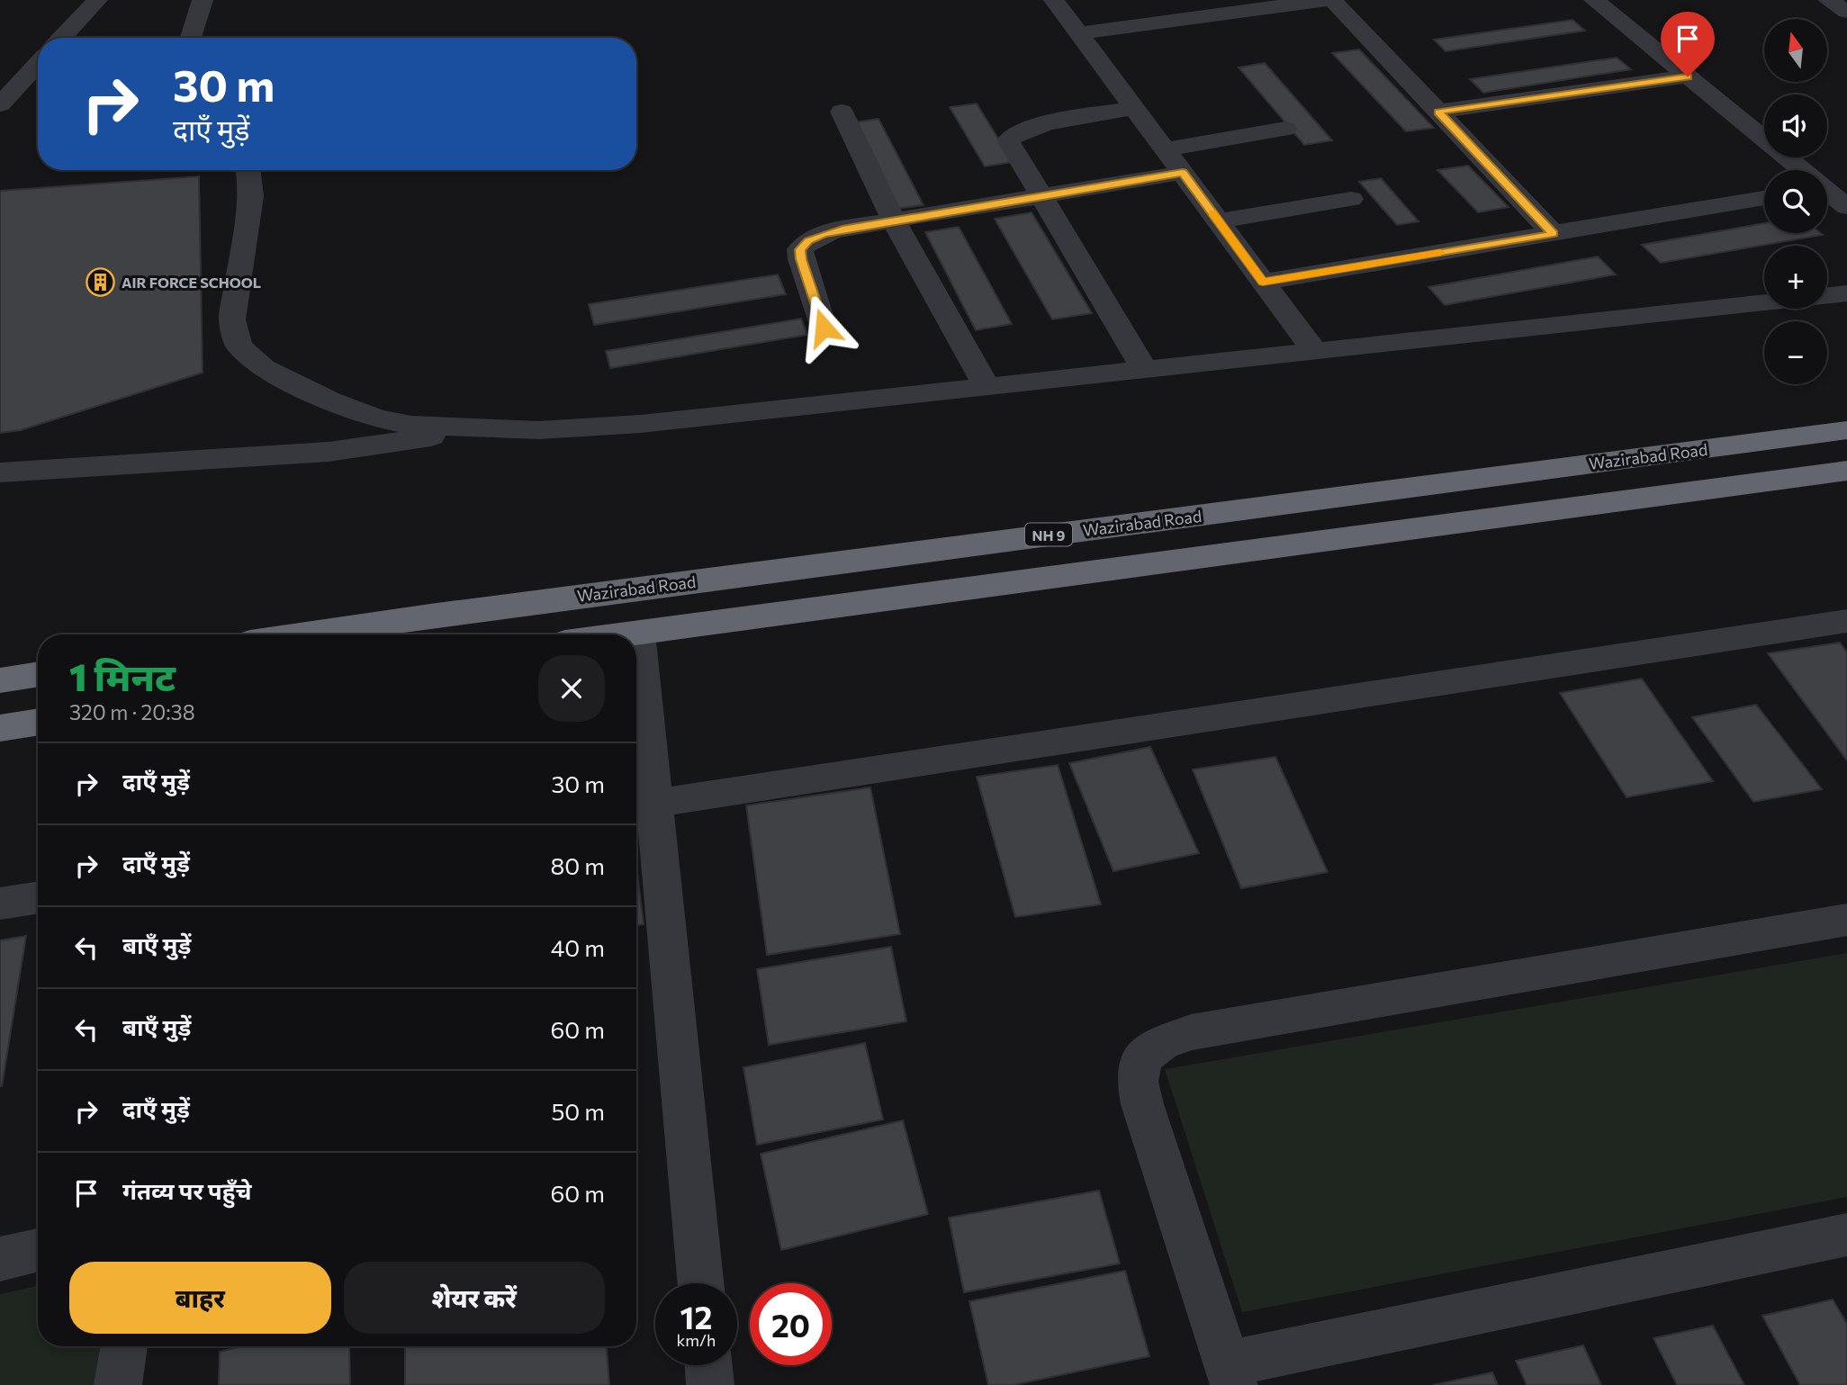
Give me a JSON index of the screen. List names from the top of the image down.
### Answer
{
  "streets": {
    "highway": ["Wazirabad Road", "NH 9"]
  },
  "places": {
    "building": ["AIR FORCE SCHOOL"]
  },
  "north": "top",
  "page": {
    "map_buttons": ["+", "−"],
    "turn": ["30 m", "दाएँ मुड़ें"],
    "heading": ["1 मिनट", "320 m · 20:38"],
    "list": [
      {
        "name": "दाएँ मुड़ें",
        "value": "30 m"
      },
      {
        "name": "दाएँ मुड़ें",
        "value": "80 m"
      },
      {
        "name": "बाएँ मुड़ें",
        "value": "40 m"
      },
      {
        "name": "बाएँ मुड़ें",
        "value": "60 m"
      },
      {
        "name": "दाएँ मुड़ें",
        "value": "50 m"
      },
      {
        "name": "गंतव्य पर पहुँचे",
        "value": "60 m"
      }
    ],
    "buttons": ["बाहर", "शेयर करें"],
    "speed": "12 km/h",
    "limit": "20"
  }
}
